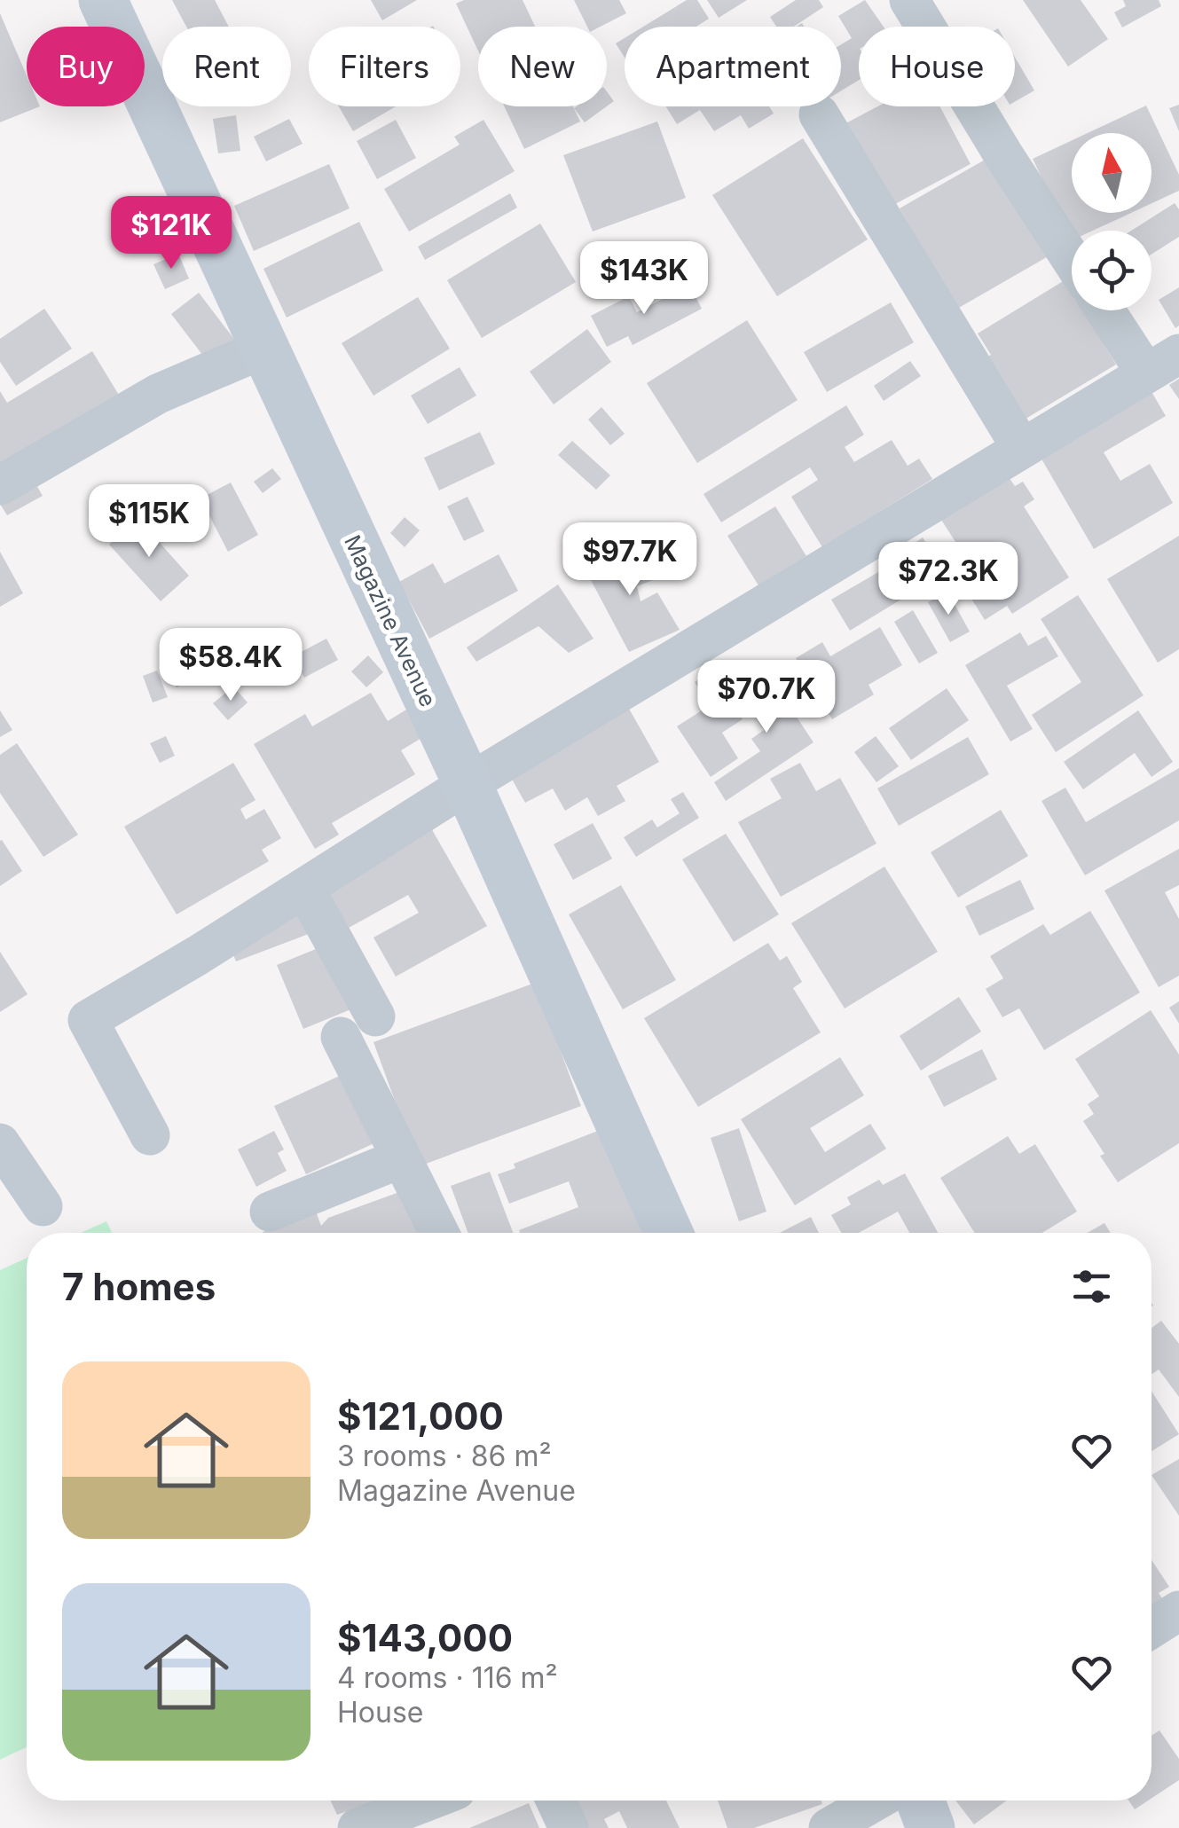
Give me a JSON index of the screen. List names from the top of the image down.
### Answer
{
  "streets": {
    "street": ["Magazine Avenue"]
  },
  "north": "top",
  "page": {
    "chip": [
      "Buy",
      "Rent",
      "Filters",
      "New",
      "Apartment",
      "House"
    ],
    "price": [
      "$121K",
      "$143K",
      "$115K",
      "$97.7K",
      "$72.3K",
      "$58.4K",
      "$70.7K"
    ],
    "heading": "7 homes",
    "list": [
      {
        "name": "$121,000",
        "note": "3 rooms · 86 m² · Magazine Avenue"
      },
      {
        "name": "$143,000",
        "note": "4 rooms · 116 m² · House"
      }
    ]
  }
}
